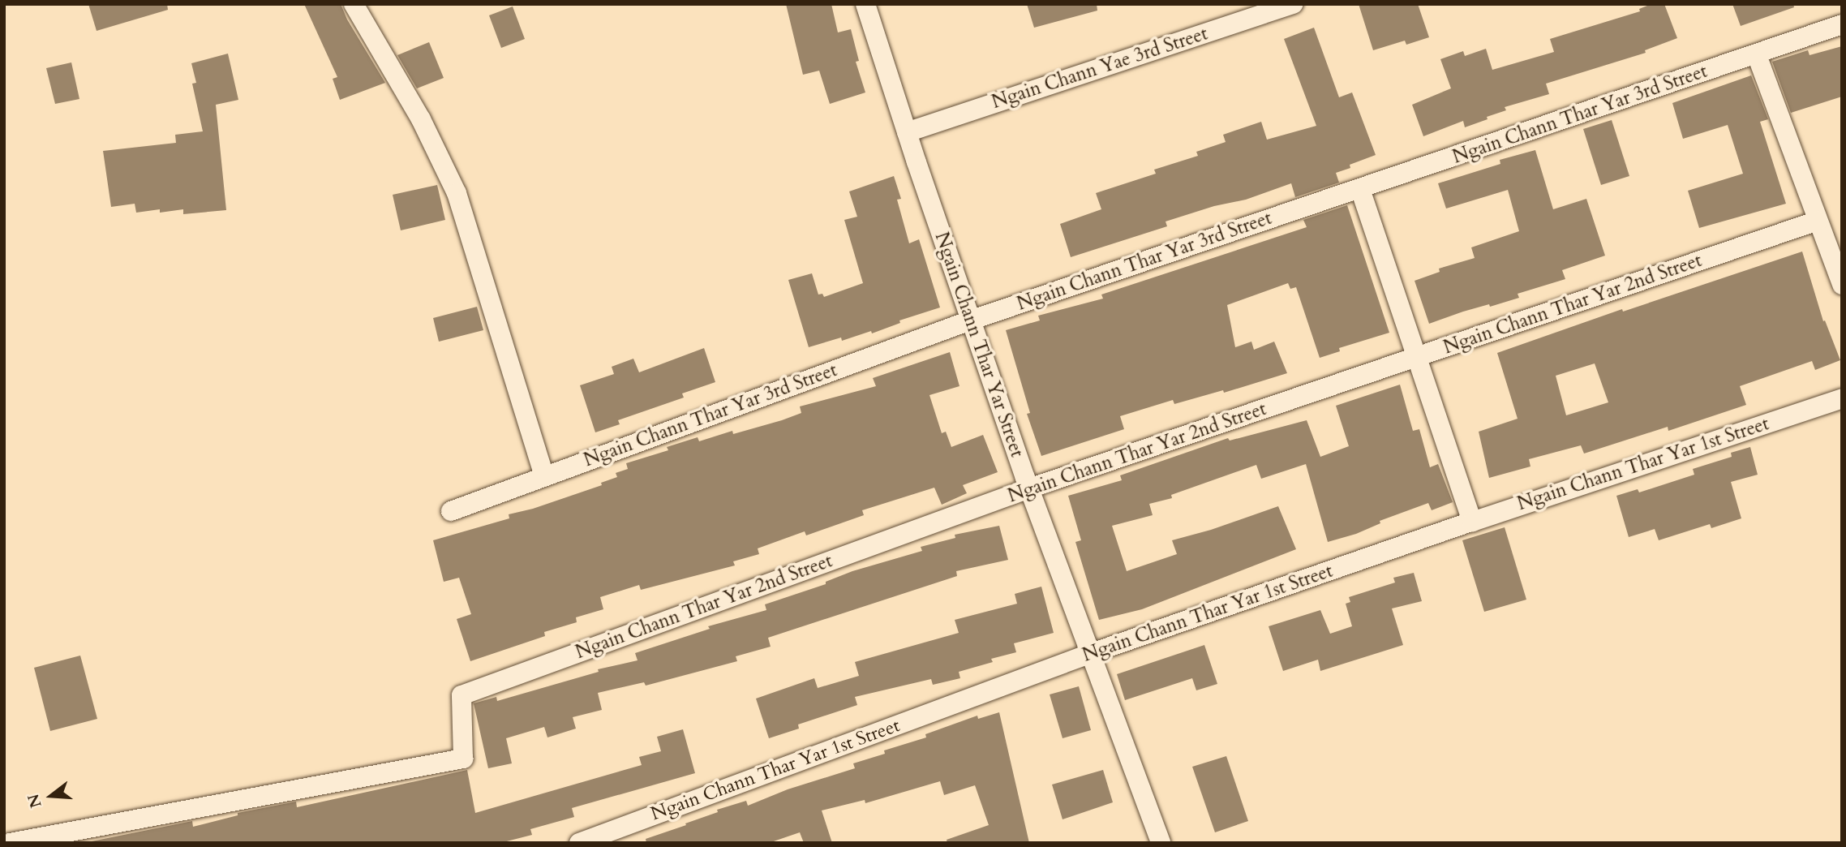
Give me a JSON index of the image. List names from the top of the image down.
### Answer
{
  "streets": {
    "street": [
      "Ngain Chann Yae 3rd Street",
      "Ngain Chann Thar Yar 3rd Street",
      "Ngain Chann Thar Yar 2nd Street",
      "Ngain Chann Thar Yar Street",
      "Ngain Chann Thar Yar 1st Street"
    ]
  },
  "crossings": [
    ["Ngain Chann Yae 3rd Street", "Ngain Chann Thar Yar Street"],
    ["Ngain Chann Thar Yar 3rd Street", "Ngain Chann Thar Yar Street"],
    ["Ngain Chann Thar Yar 2nd Street", "Ngain Chann Thar Yar Street"],
    ["Ngain Chann Thar Yar Street", "Ngain Chann Thar Yar 1st Street"]
  ],
  "north": "left"
}
